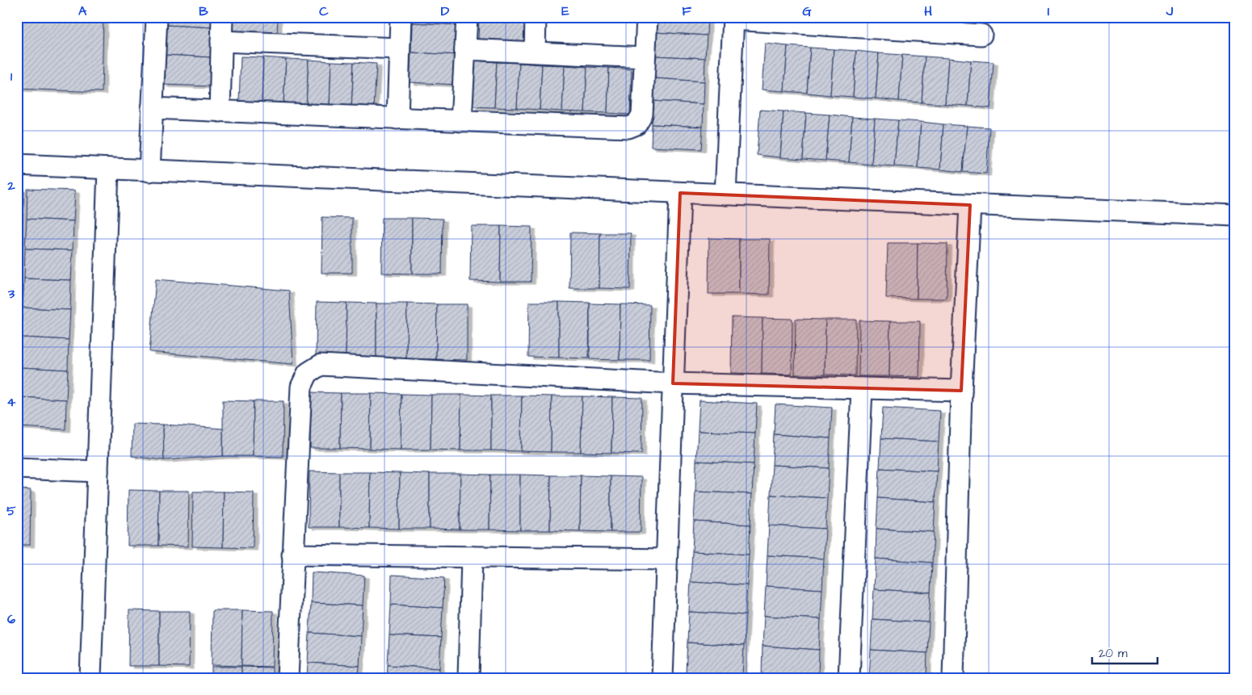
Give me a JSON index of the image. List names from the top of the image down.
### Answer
{
  "scale_bar": "20 m",
  "grid": {
    "columns": [
      "A",
      "B",
      "C",
      "D",
      "E",
      "F",
      "G",
      "H",
      "I",
      "J"
    ],
    "rows": [
      "1",
      "2",
      "3",
      "4",
      "5",
      "6"
    ]
  }
}
